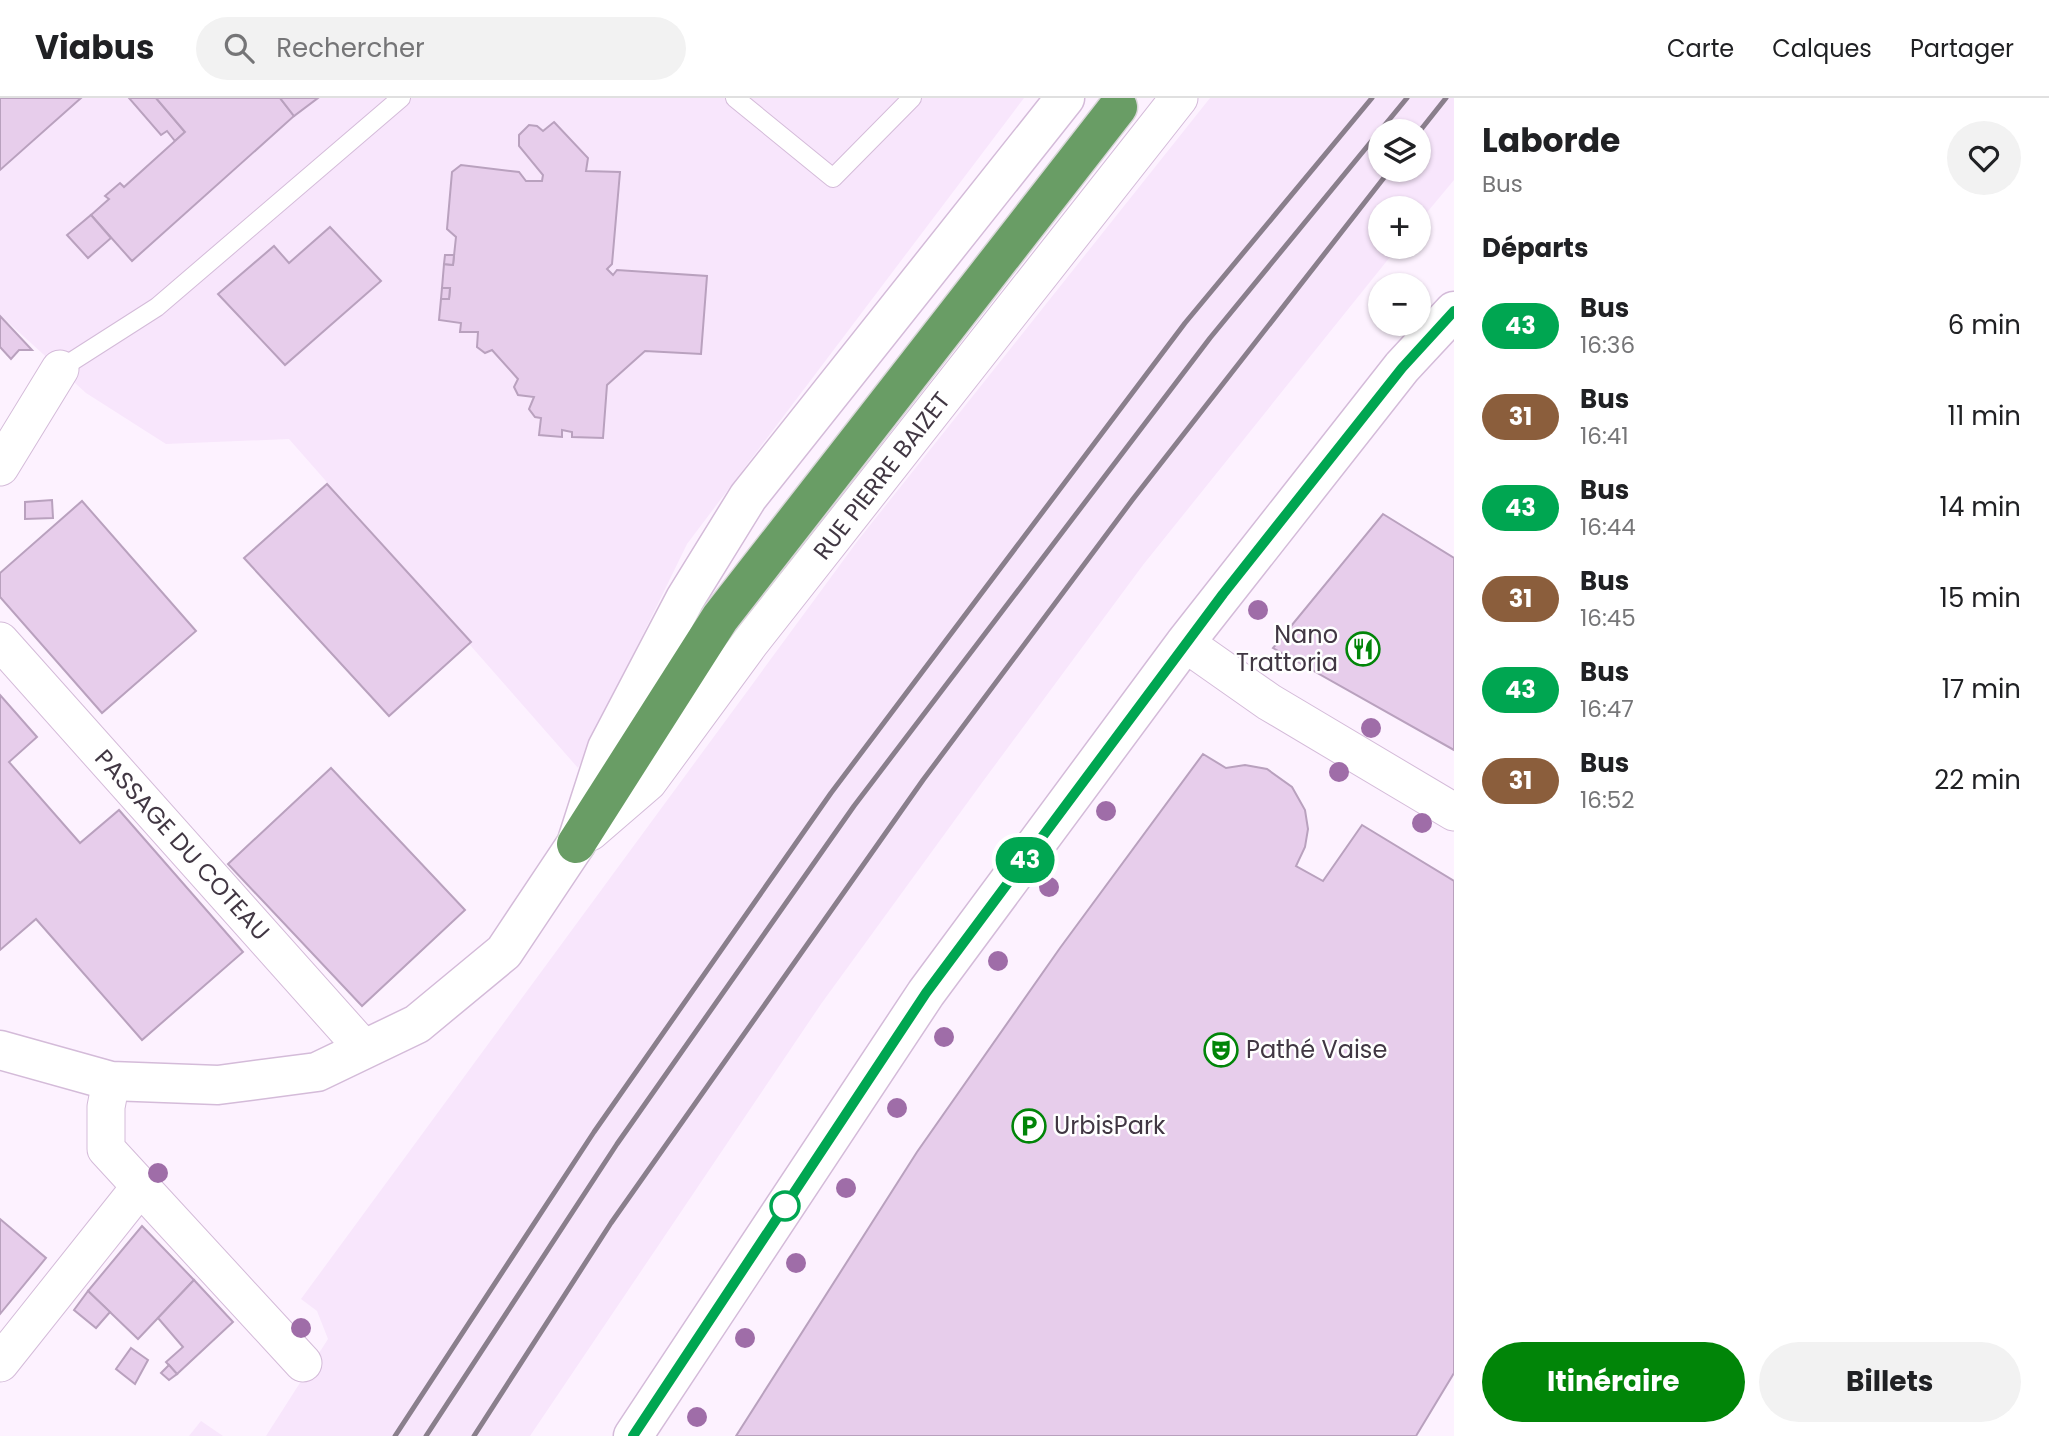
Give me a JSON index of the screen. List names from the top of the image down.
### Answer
{
  "streets": {
    "street": ["RUE PIERRE BAIZET", "PASSAGE DU COTEAU"]
  },
  "crossings": [
    ["RUE PIERRE BAIZET", "PASSAGE DU COTEAU"]
  ],
  "places": {
    "restaurant": ["Nano Trattoria"],
    "theatre": ["Pathé Vaise"],
    "parking": ["UrbisPark"]
  },
  "lines": ["bus line 43"],
  "page": {
    "header": "Viabus",
    "search": "Rechercher",
    "nav": ["Carte", "Calques", "Partager"],
    "on_map": "43",
    "heading": [
      ["Laborde", "Bus"],
      "Départs"
    ],
    "map_buttons": ["+", "−"],
    "list": [
      {
        "mark": "43",
        "name": "Bus",
        "note": "16:36",
        "value": "6 min"
      },
      {
        "mark": "31",
        "name": "Bus",
        "note": "16:41",
        "value": "11 min"
      },
      {
        "mark": "43",
        "name": "Bus",
        "note": "16:44",
        "value": "14 min"
      },
      {
        "mark": "31",
        "name": "Bus",
        "note": "16:45",
        "value": "15 min"
      },
      {
        "mark": "43",
        "name": "Bus",
        "note": "16:47",
        "value": "17 min"
      },
      {
        "mark": "31",
        "name": "Bus",
        "note": "16:52",
        "value": "22 min"
      }
    ],
    "buttons": ["Itinéraire", "Billets"]
  }
}
